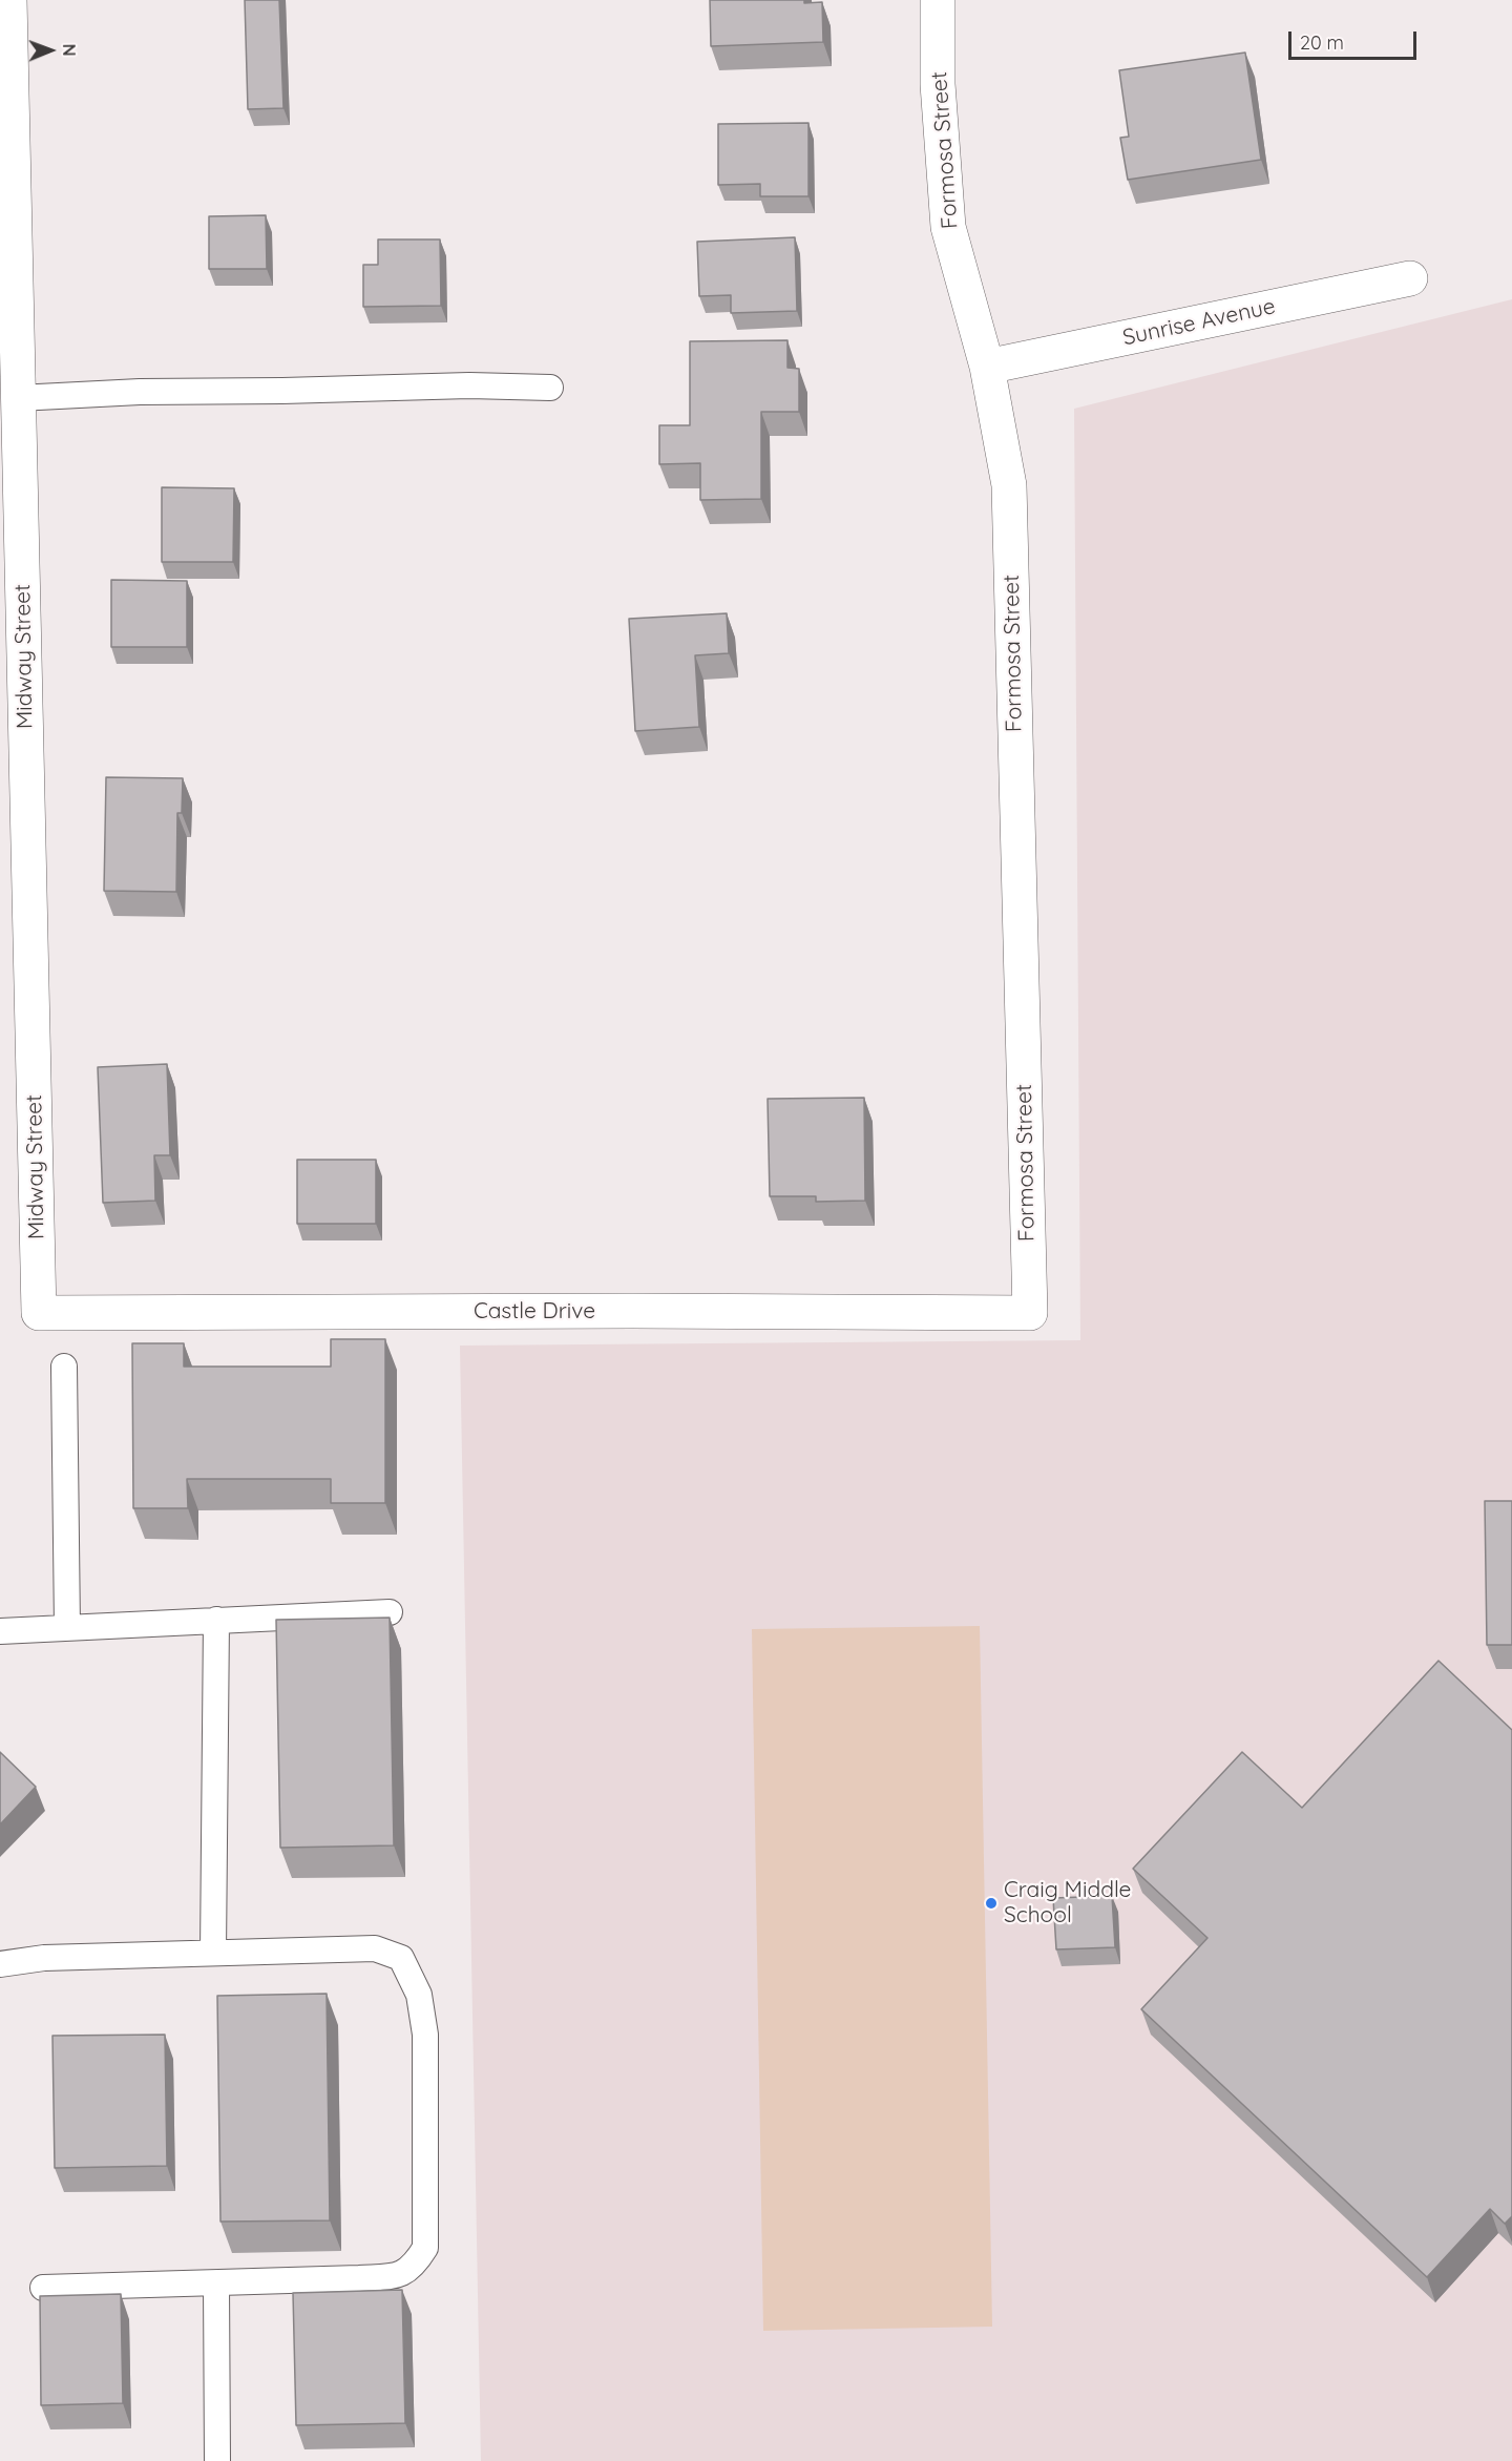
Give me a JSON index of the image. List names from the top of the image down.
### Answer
{
  "streets": {
    "street": [
      "Formosa Street",
      "Sunrise Avenue",
      "Midway Street",
      "Castle Drive"
    ]
  },
  "crossings": [
    ["Formosa Street", "Sunrise Avenue"],
    ["Formosa Street", "Castle Drive"],
    ["Midway Street", "Castle Drive"]
  ],
  "places": ["Craig Middle School"],
  "scale_bar": "20 m",
  "north": "right"
}
